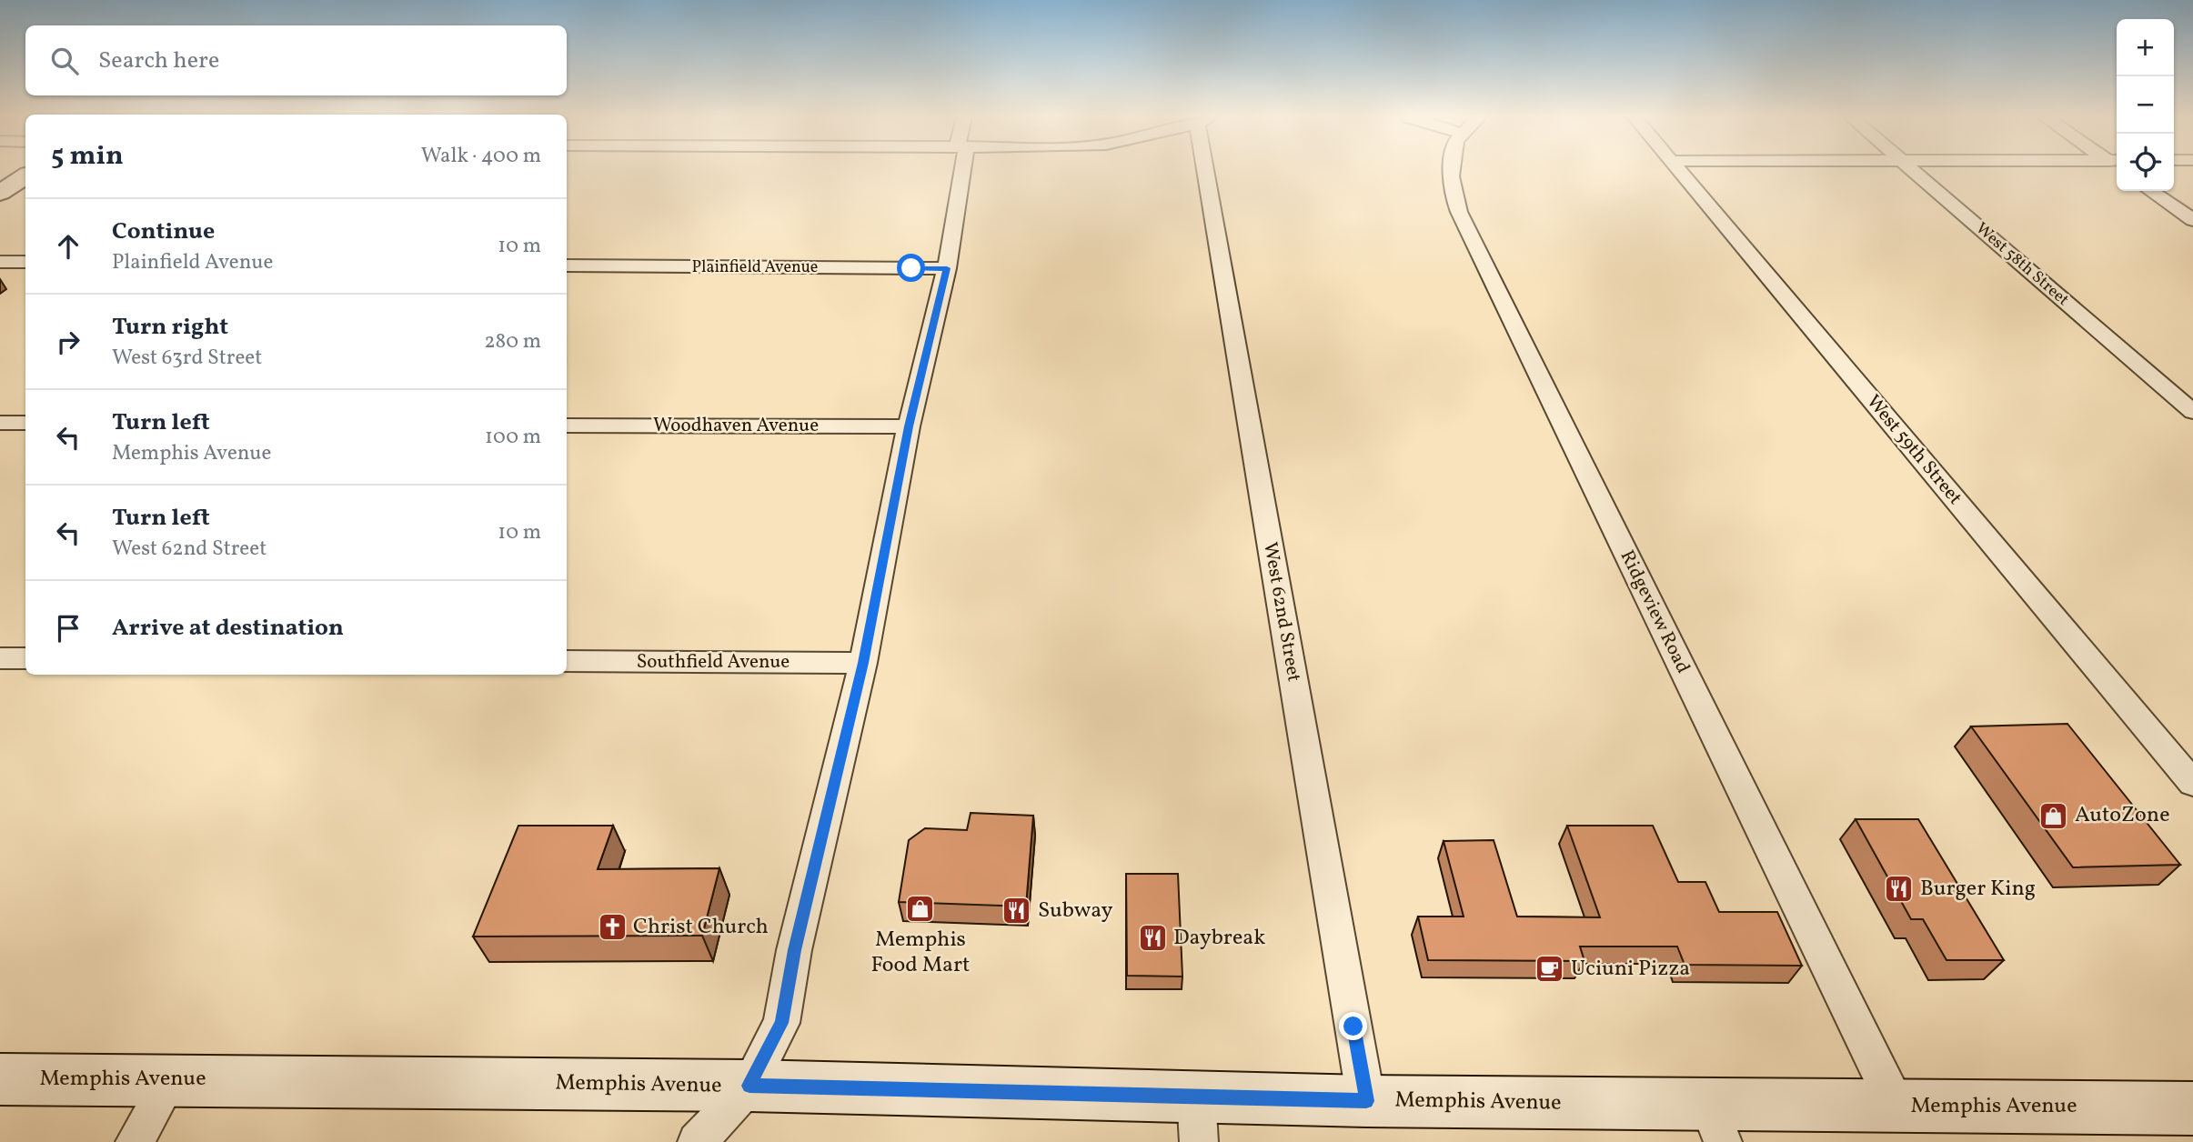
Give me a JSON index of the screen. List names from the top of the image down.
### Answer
{
  "streets": {
    "main road": ["Memphis Avenue"],
    "street": [
      "West 58th Street",
      "Plainfield Avenue",
      "Woodhaven Avenue",
      "West 59th Street",
      "West 62nd Street",
      "Ridgeview Road",
      "Southfield Avenue"
    ]
  },
  "crossings": [
    ["West 62nd Street", "Memphis Avenue"],
    ["Ridgeview Road", "Memphis Avenue"]
  ],
  "places": {
    "shop": ["AutoZone", "Memphis Food Mart"],
    "restaurant": ["Burger King", "Subway", "Daybreak"],
    "church": ["Christ Church"],
    "cafe": ["Uciuni Pizza"]
  },
  "page": {
    "map_buttons": ["+", "−"],
    "search": "Search here",
    "heading": ["5 min", "Walk · 400 m"],
    "list": [
      ["Continue", "Plainfield Avenue", "10 m"],
      ["Turn right", "West 63rd Street", "280 m"],
      ["Turn left", "Memphis Avenue", "100 m"],
      ["Turn left", "West 62nd Street", "10 m"],
      "Arrive at destination"
    ]
  }
}
